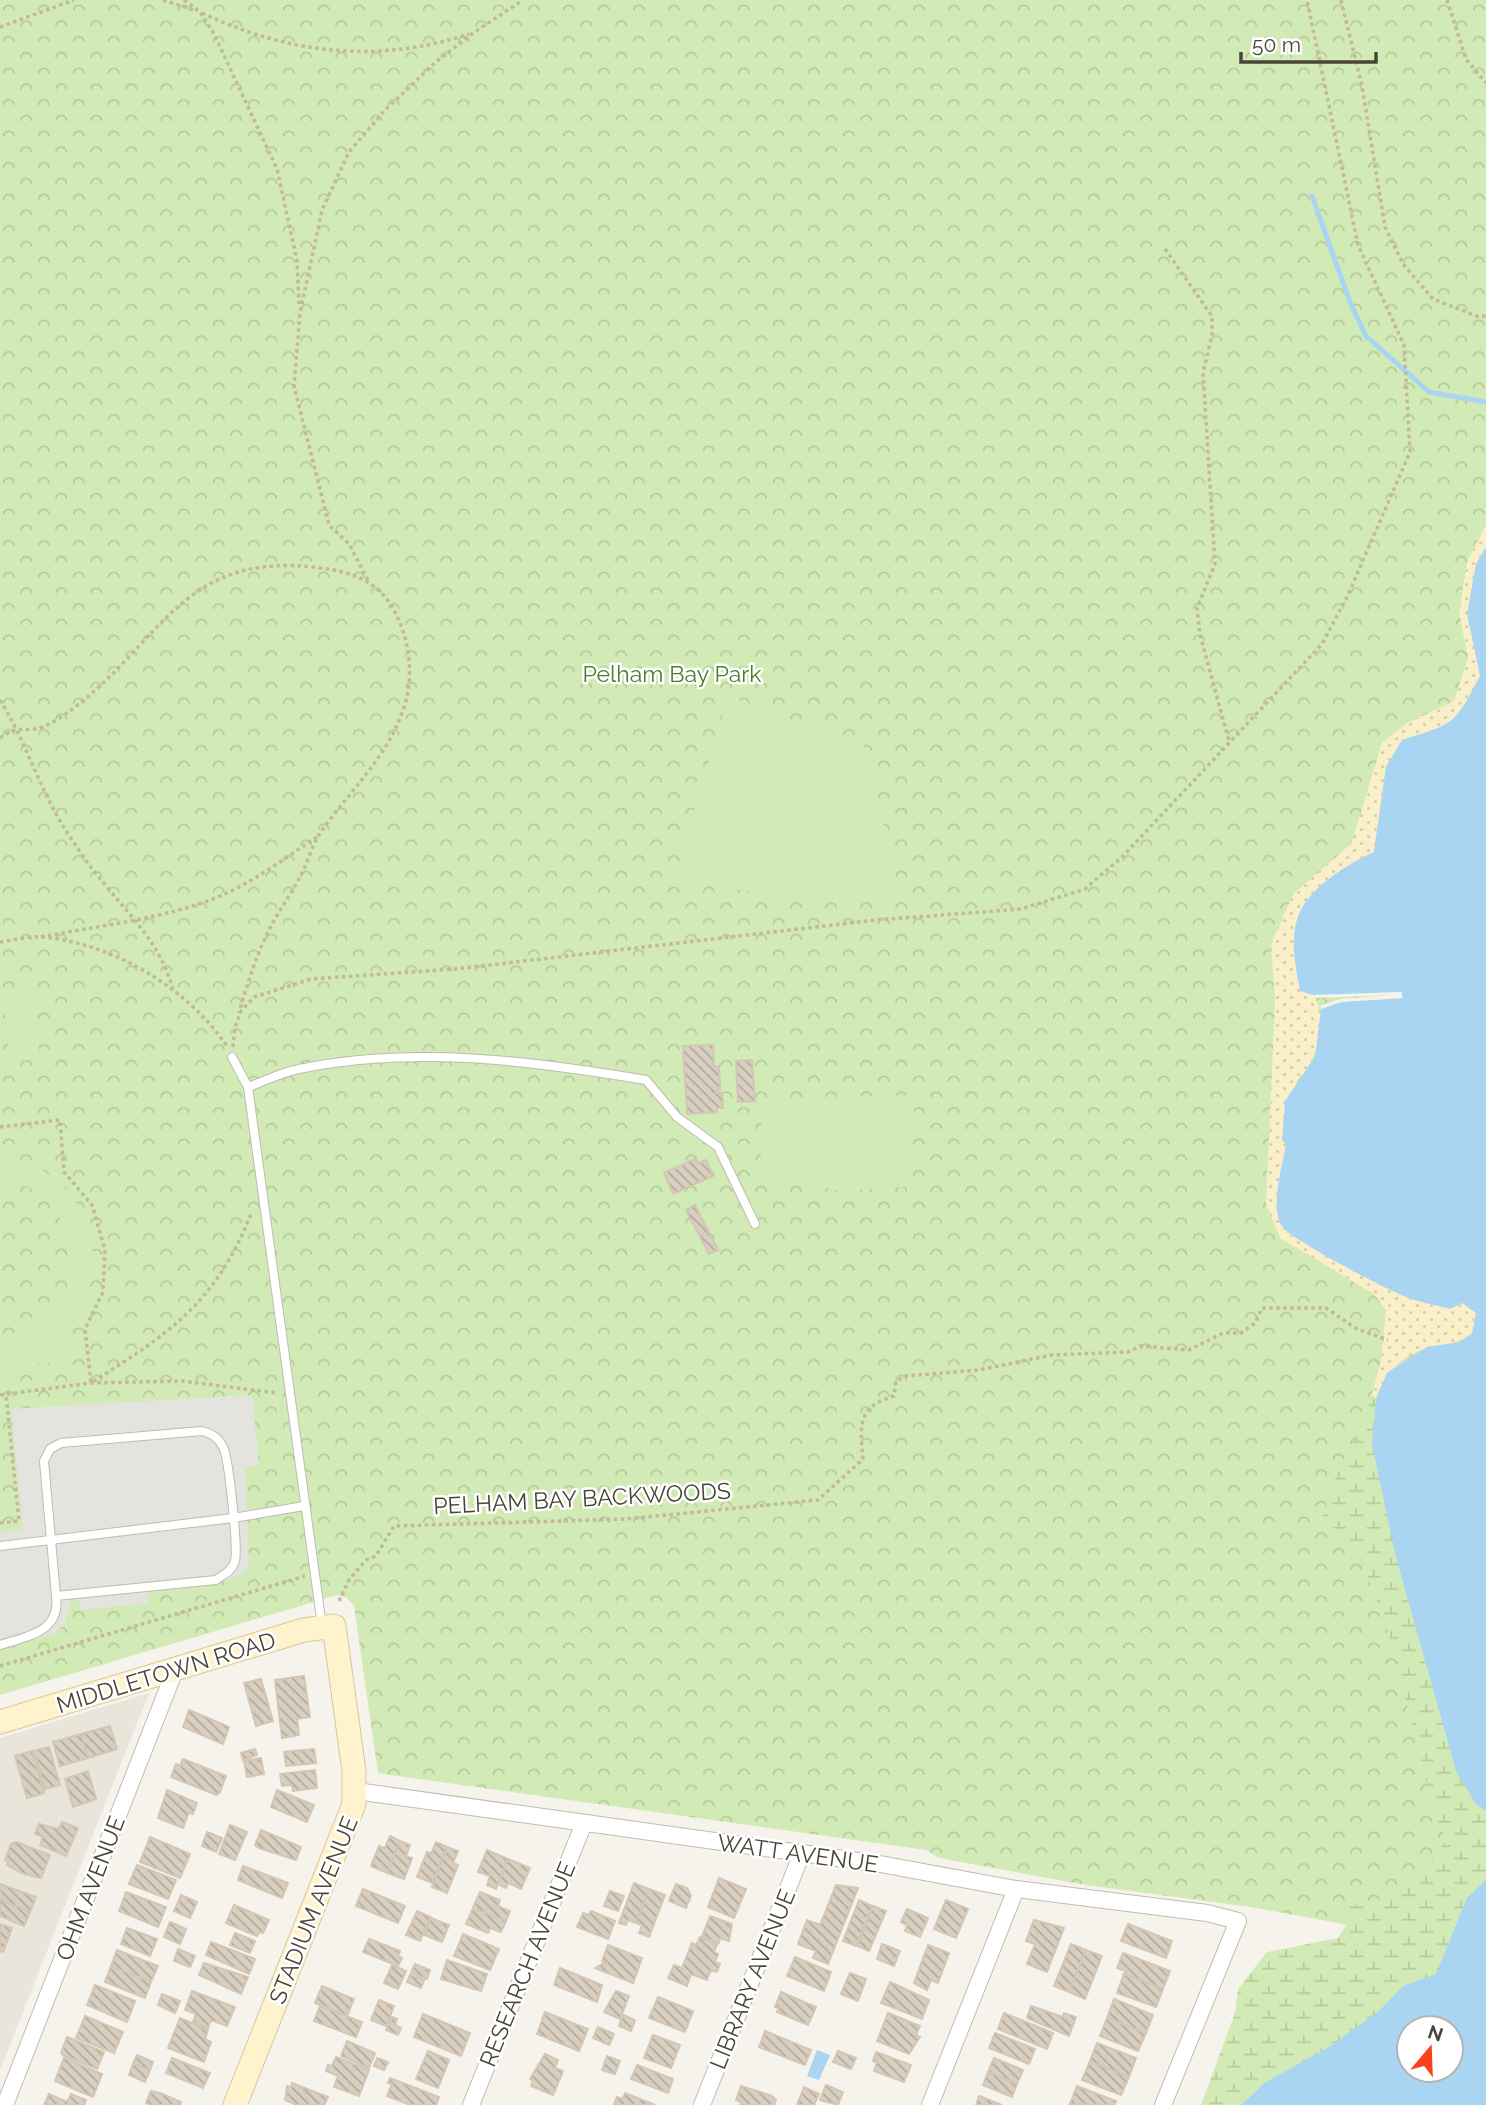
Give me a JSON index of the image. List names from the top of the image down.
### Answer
{
  "streets": {
    "street": [
      "MIDDLETOWN ROAD",
      "WATT AVENUE",
      "OHM AVENUE",
      "STADIUM AVENUE",
      "RESEARCH AVENUE",
      "LIBRARY AVENUE"
    ],
    "path": ["PELHAM BAY BACKWOODS"]
  },
  "crossings": [
    ["MIDDLETOWN ROAD", "OHM AVENUE"],
    ["MIDDLETOWN ROAD", "STADIUM AVENUE"],
    ["WATT AVENUE", "STADIUM AVENUE"],
    ["WATT AVENUE", "RESEARCH AVENUE"],
    ["WATT AVENUE", "LIBRARY AVENUE"]
  ],
  "parks": ["Pelham Bay Park"],
  "scale_bar": "50 m",
  "north": "top"
}
